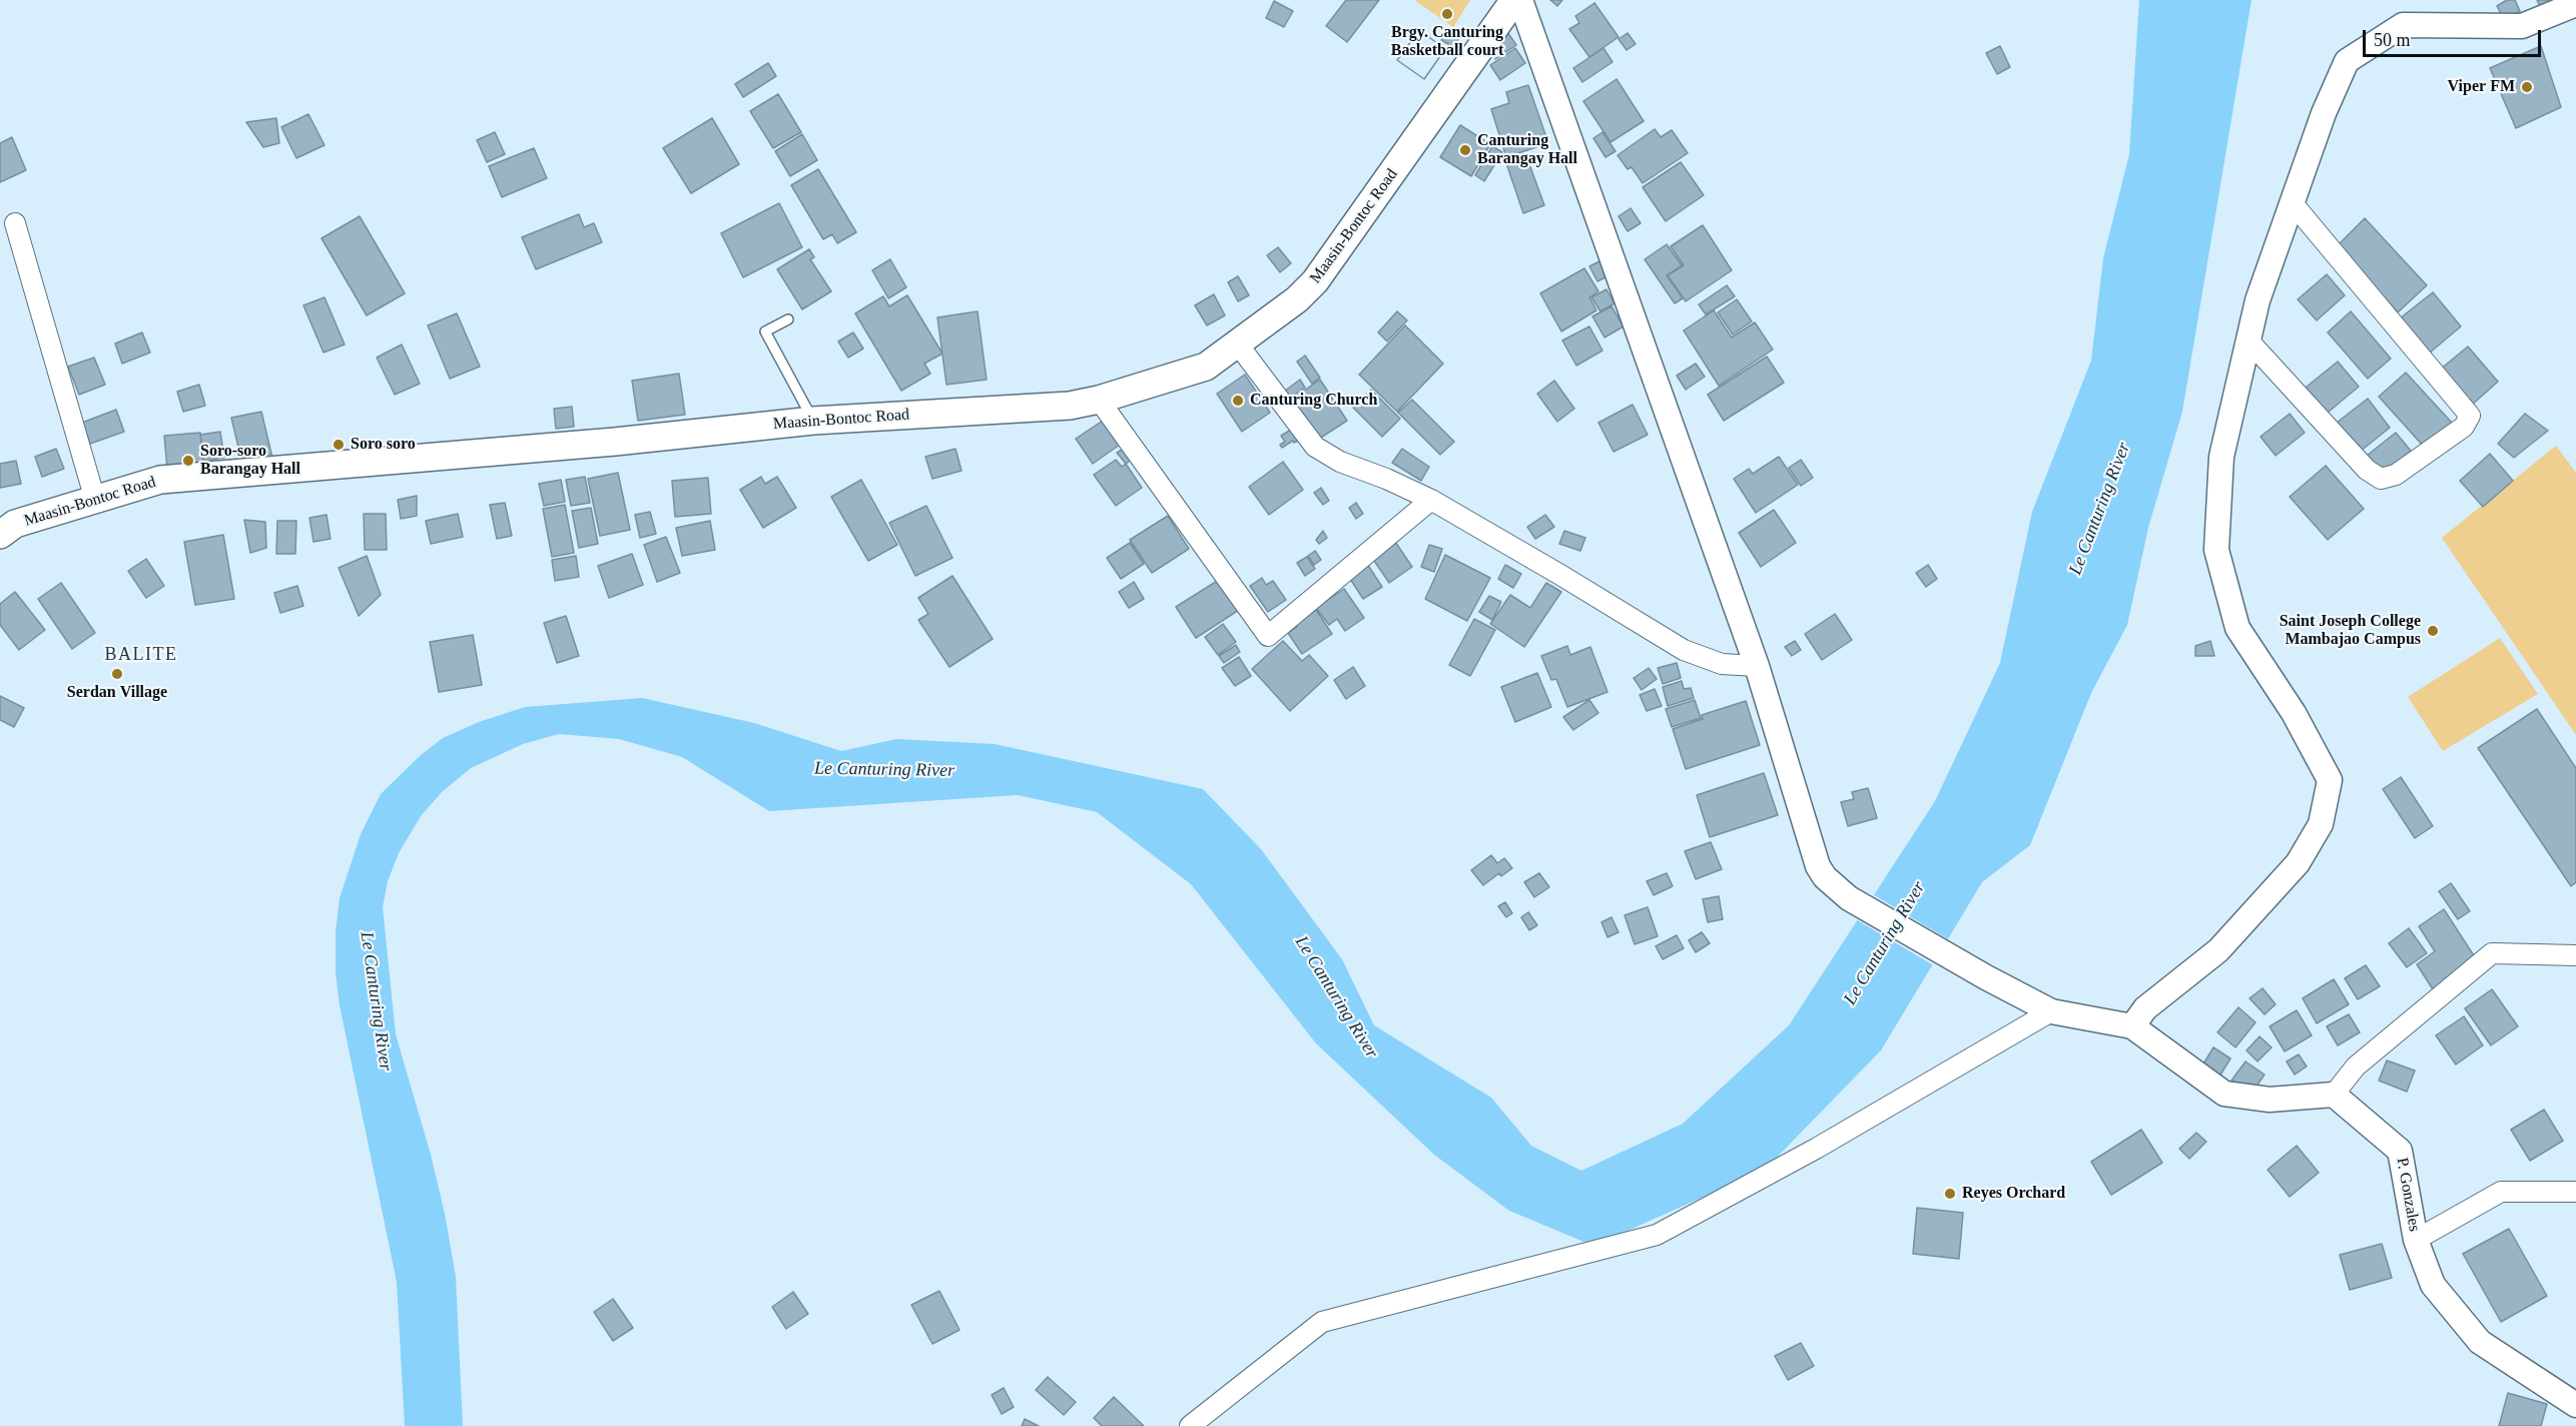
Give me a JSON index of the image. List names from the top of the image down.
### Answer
{
  "streets": {
    "main road": ["Maasin-Bontoc Road"],
    "street": ["P. Gonzales"]
  },
  "districts": ["BALITE"],
  "water": ["Le Canturing River"],
  "places": [
    "Brgy. Canturing Basketball court",
    "Viper FM",
    "Canturing Barangay Hall",
    "Canturing Church",
    "Soro soro",
    "Soro-soro Barangay Hall",
    "Saint Joseph College Mambajao Campus",
    "Serdan Village",
    "Reyes Orchard"
  ],
  "scale_bar": "50 m"
}
